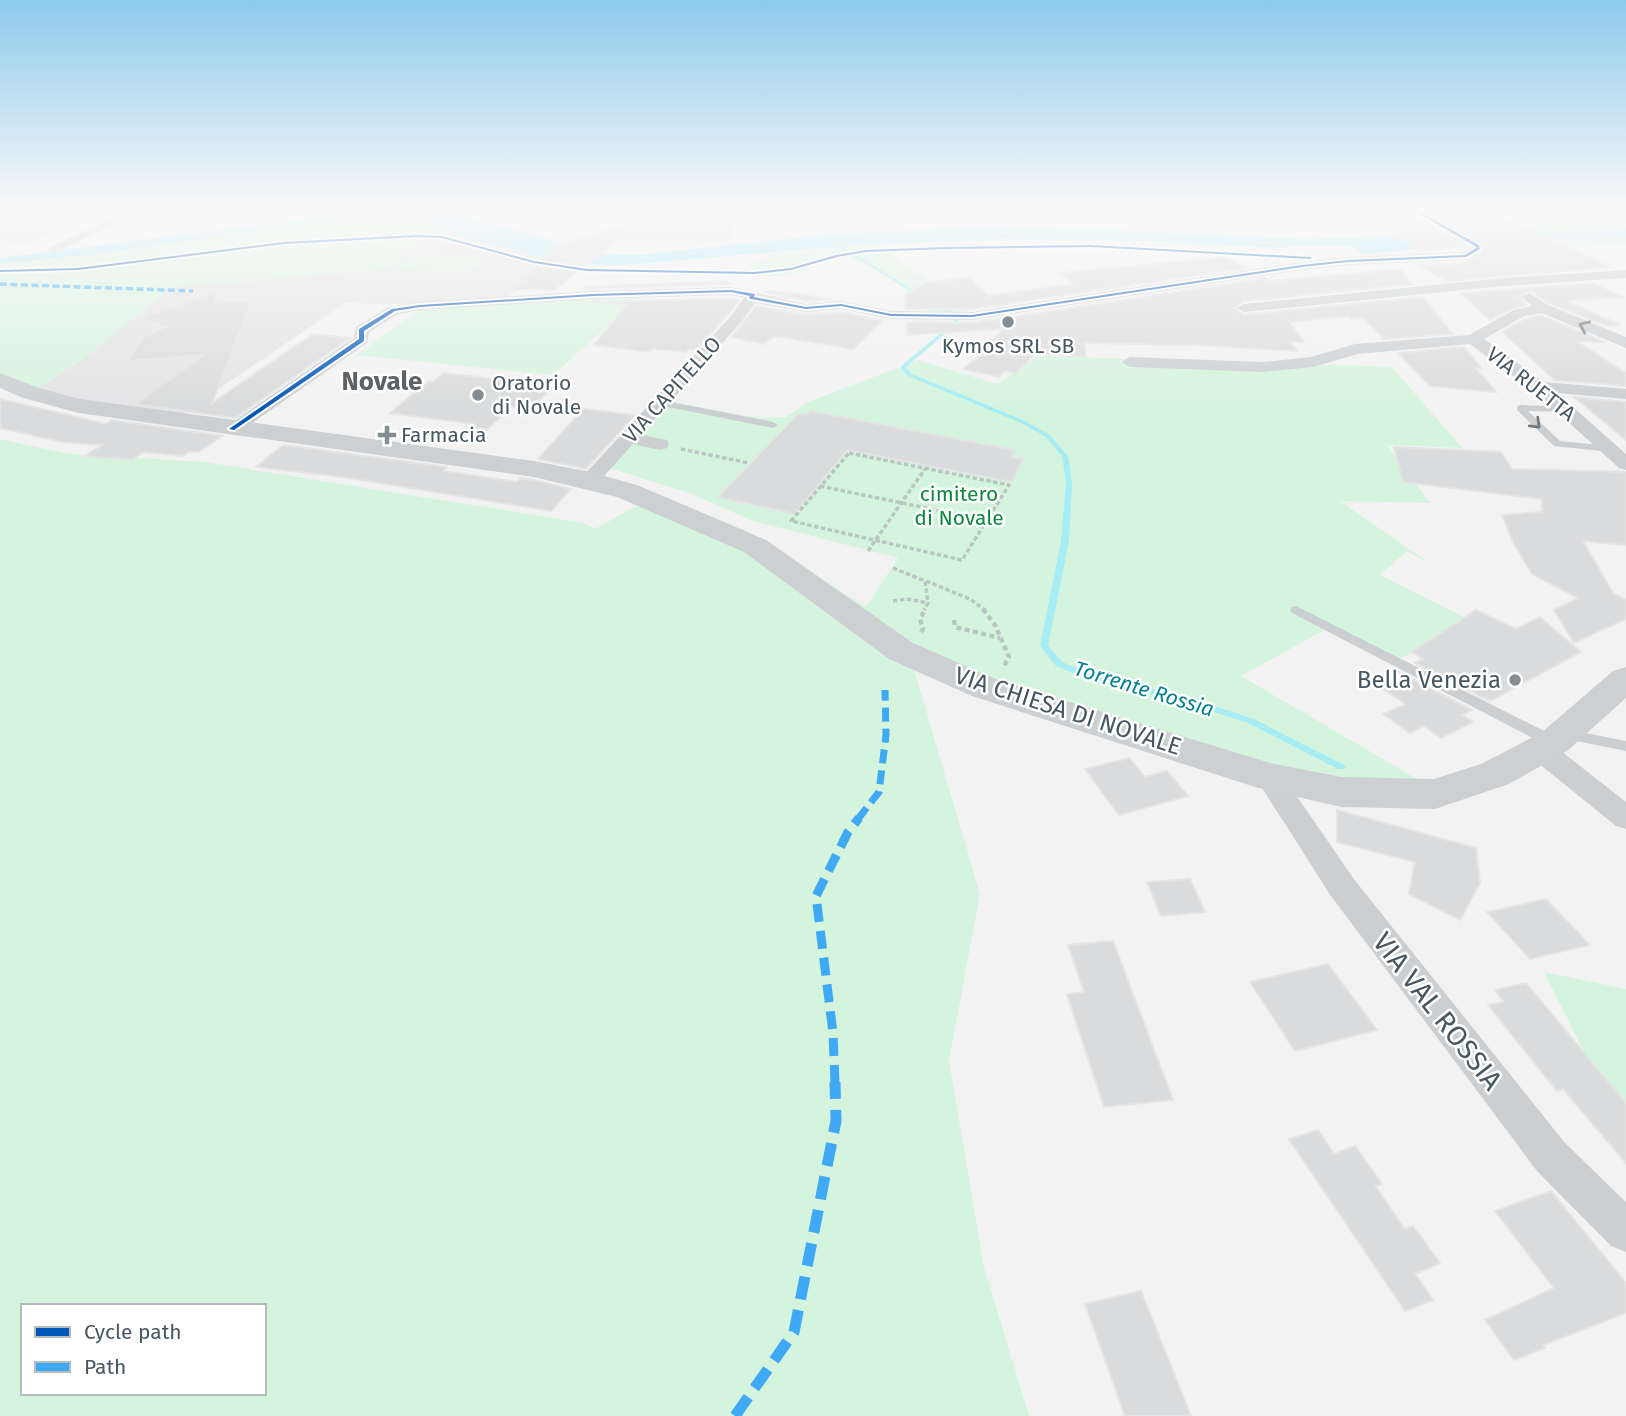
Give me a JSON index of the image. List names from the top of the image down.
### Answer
{
  "streets": {
    "main road": ["VIA CHIESA DI NOVALE"],
    "street": ["VIA RUETTA", "VIA CAPITELLO", "VIA VAL ROSSIA"]
  },
  "crossings": [
    ["VIA CAPITELLO", "VIA CHIESA DI NOVALE"],
    ["VIA CHIESA DI NOVALE", "VIA VAL ROSSIA"]
  ],
  "districts": ["Novale"],
  "water": ["Torrente Rossia"],
  "parks": ["cimitero di Novale"],
  "places": {
    "other": ["Kymos SRL SB", "Oratorio di Novale", "Bella Venezia"],
    "health": ["Farmacia"]
  },
  "legend": ["Cycle path", "Path"]
}
